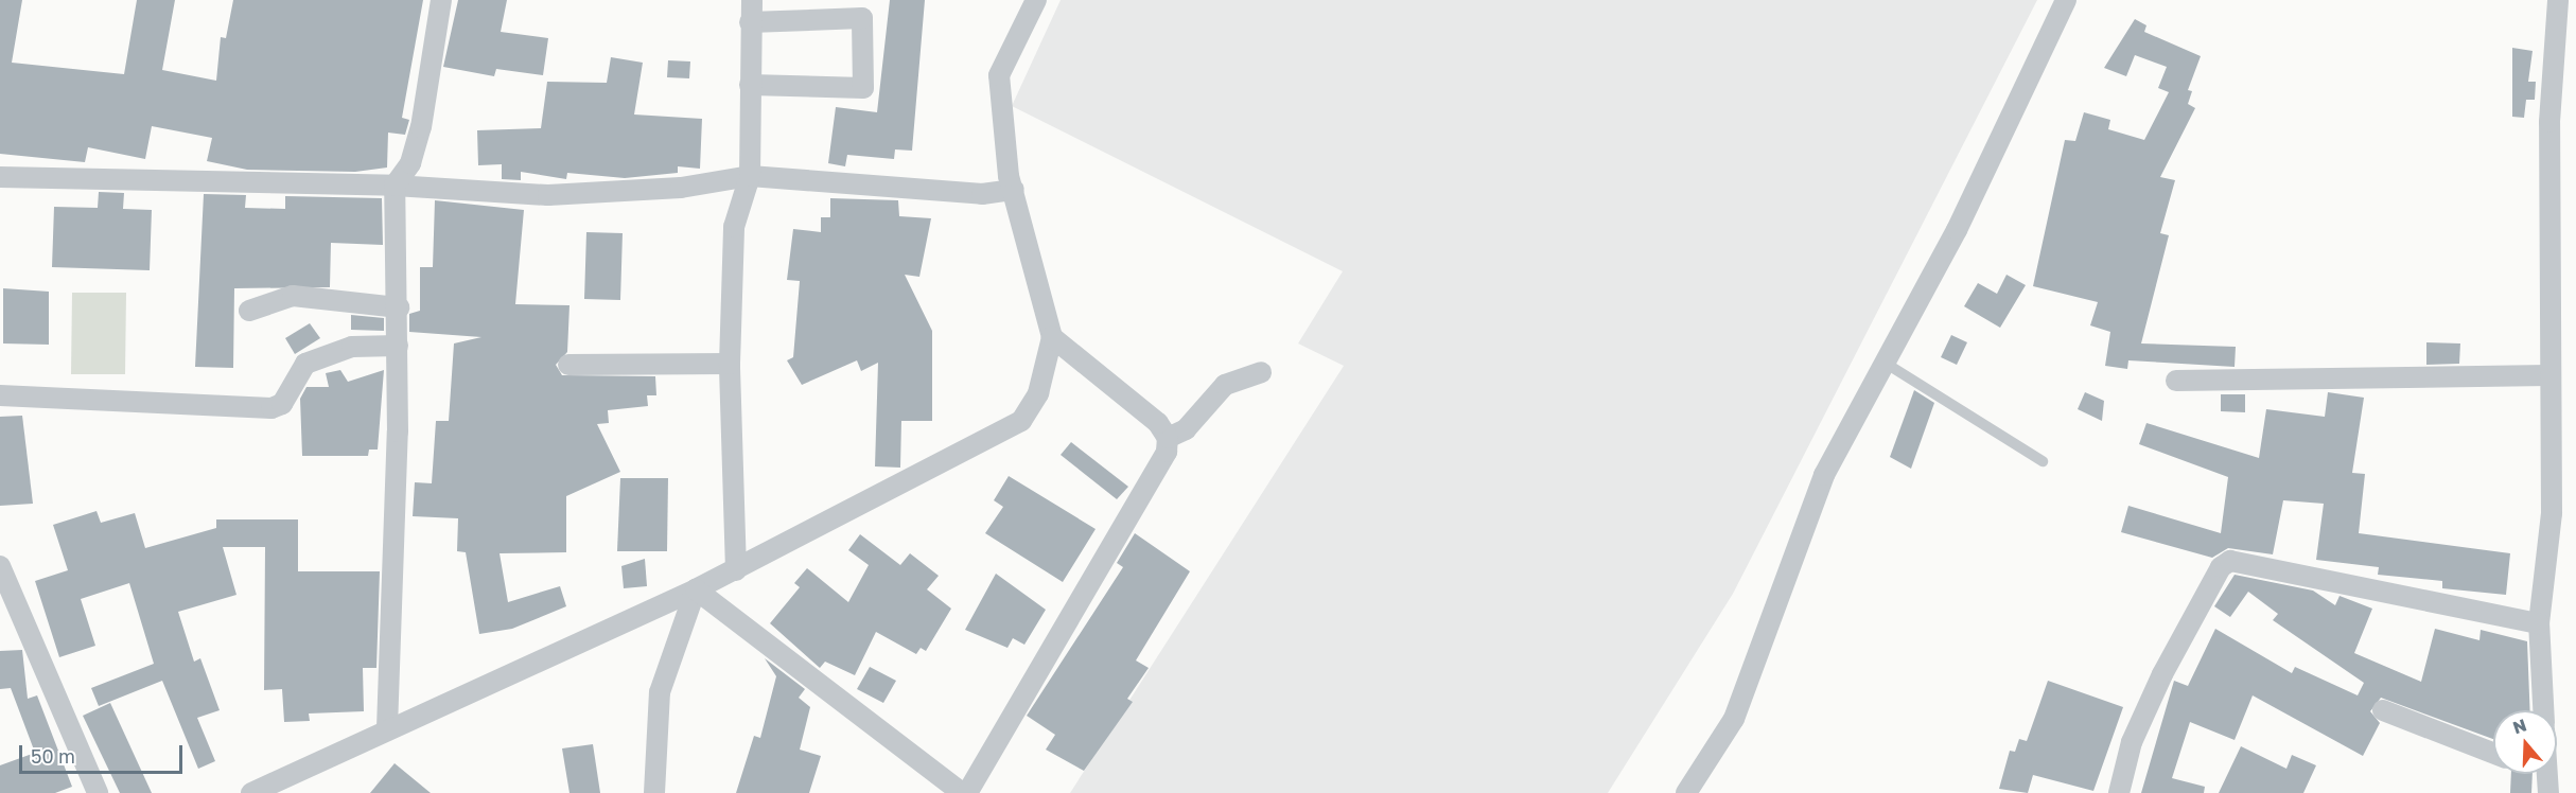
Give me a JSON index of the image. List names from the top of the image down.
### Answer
{
  "scale_bar": "50 m",
  "north": "top"
}
